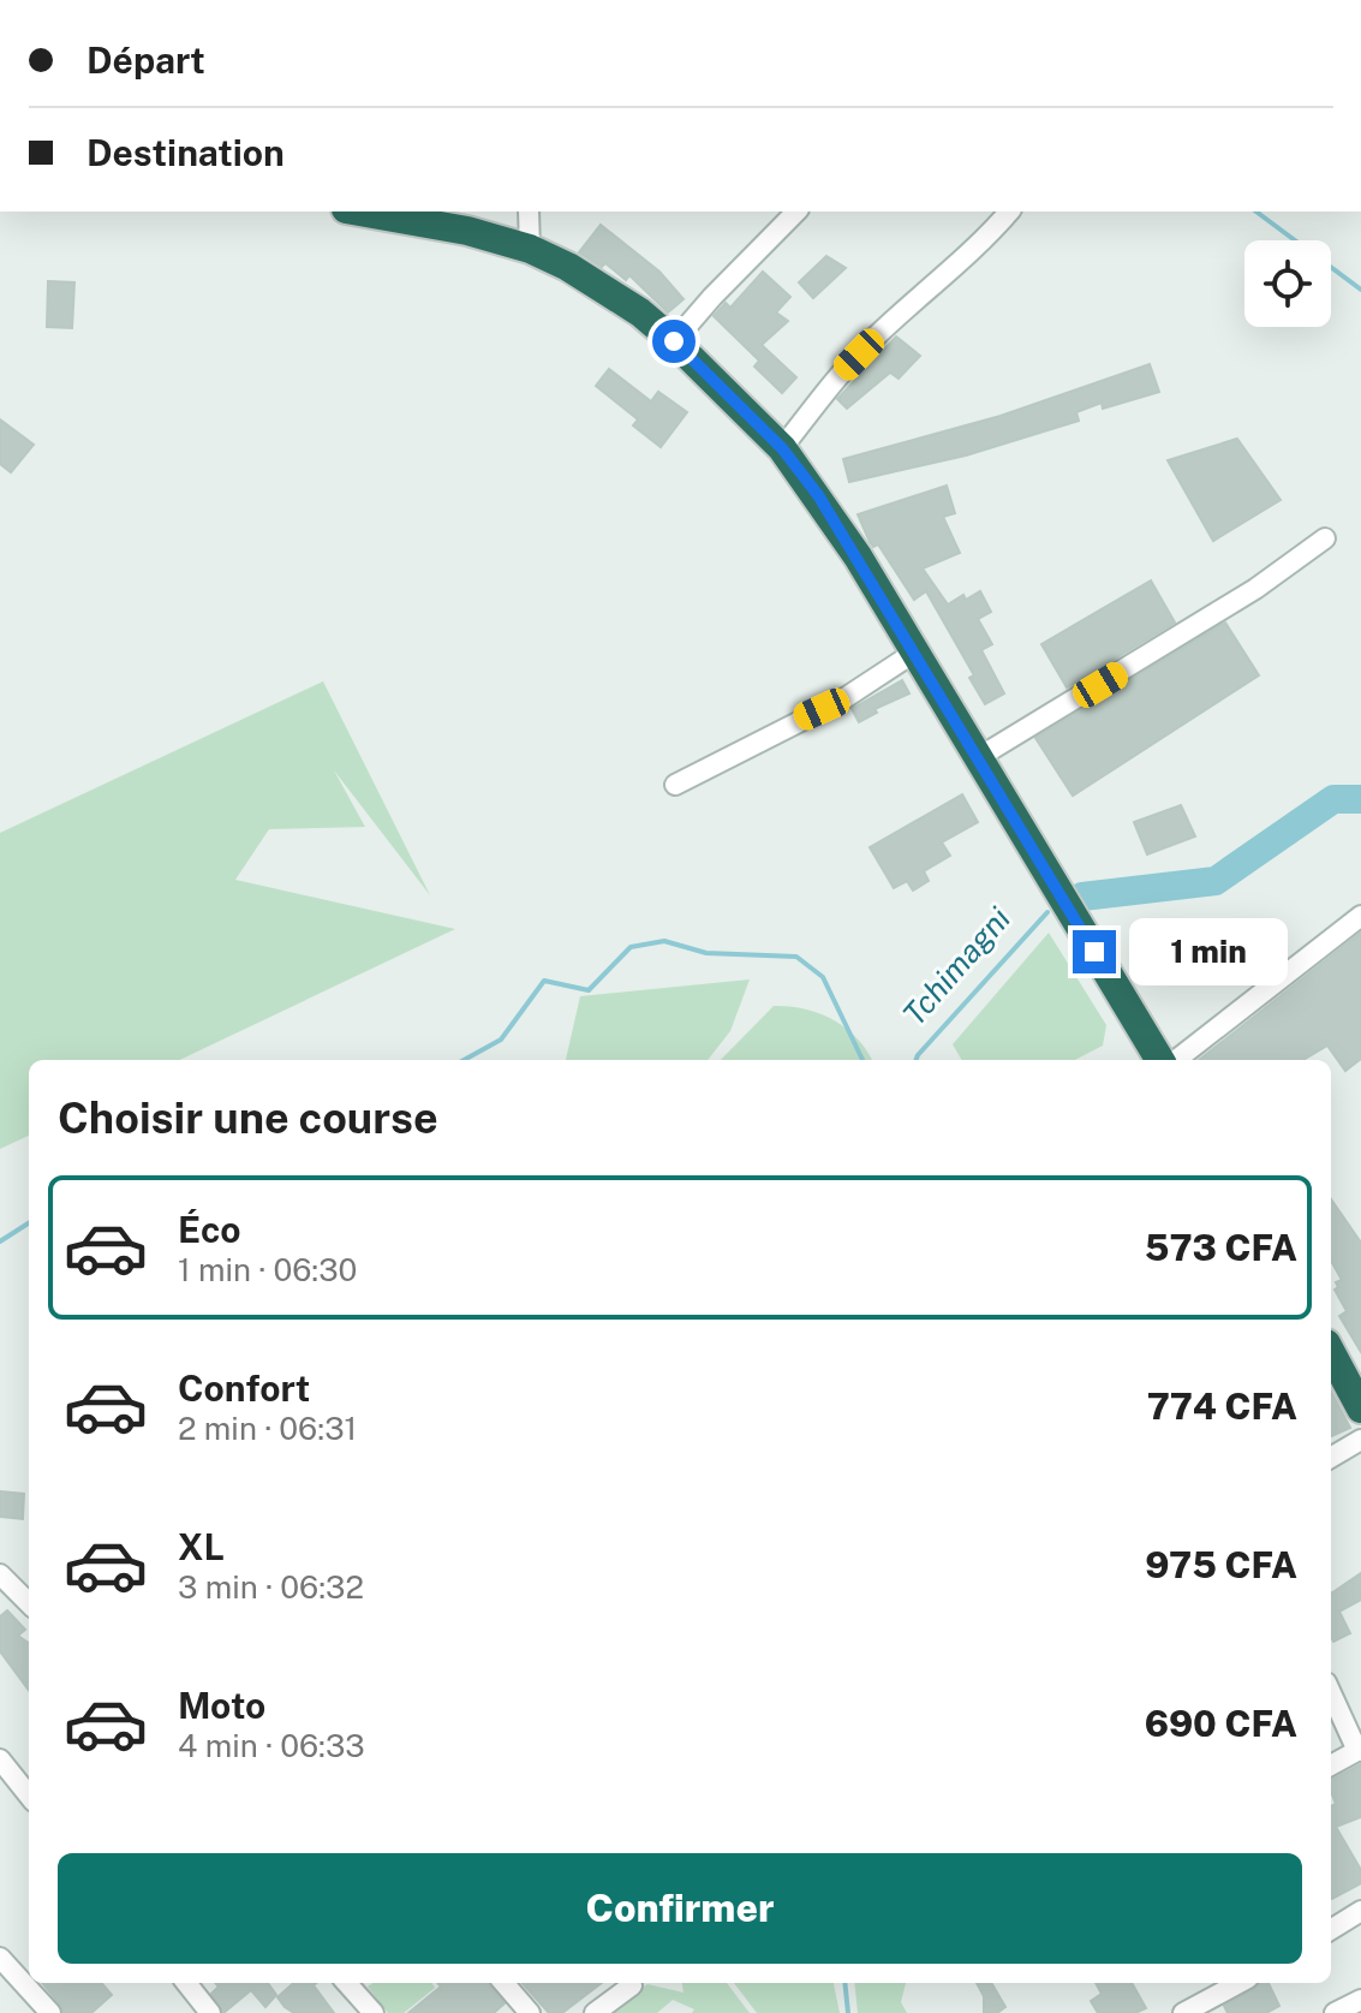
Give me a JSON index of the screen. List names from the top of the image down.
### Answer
{
  "water": ["Tchimagni"],
  "page": {
    "banner": ["Départ", "Destination"],
    "bubble": "1 min",
    "heading": "Choisir une course",
    "list": [
      {
        "name": "Éco",
        "note": "1 min · 06:30",
        "value": "573 CFA"
      },
      {
        "name": "Confort",
        "note": "2 min · 06:31",
        "value": "774 CFA"
      },
      {
        "name": "XL",
        "note": "3 min · 06:32",
        "value": "975 CFA"
      },
      {
        "name": "Moto",
        "note": "4 min · 06:33",
        "value": "690 CFA"
      }
    ],
    "buttons": "Confirmer"
  }
}
